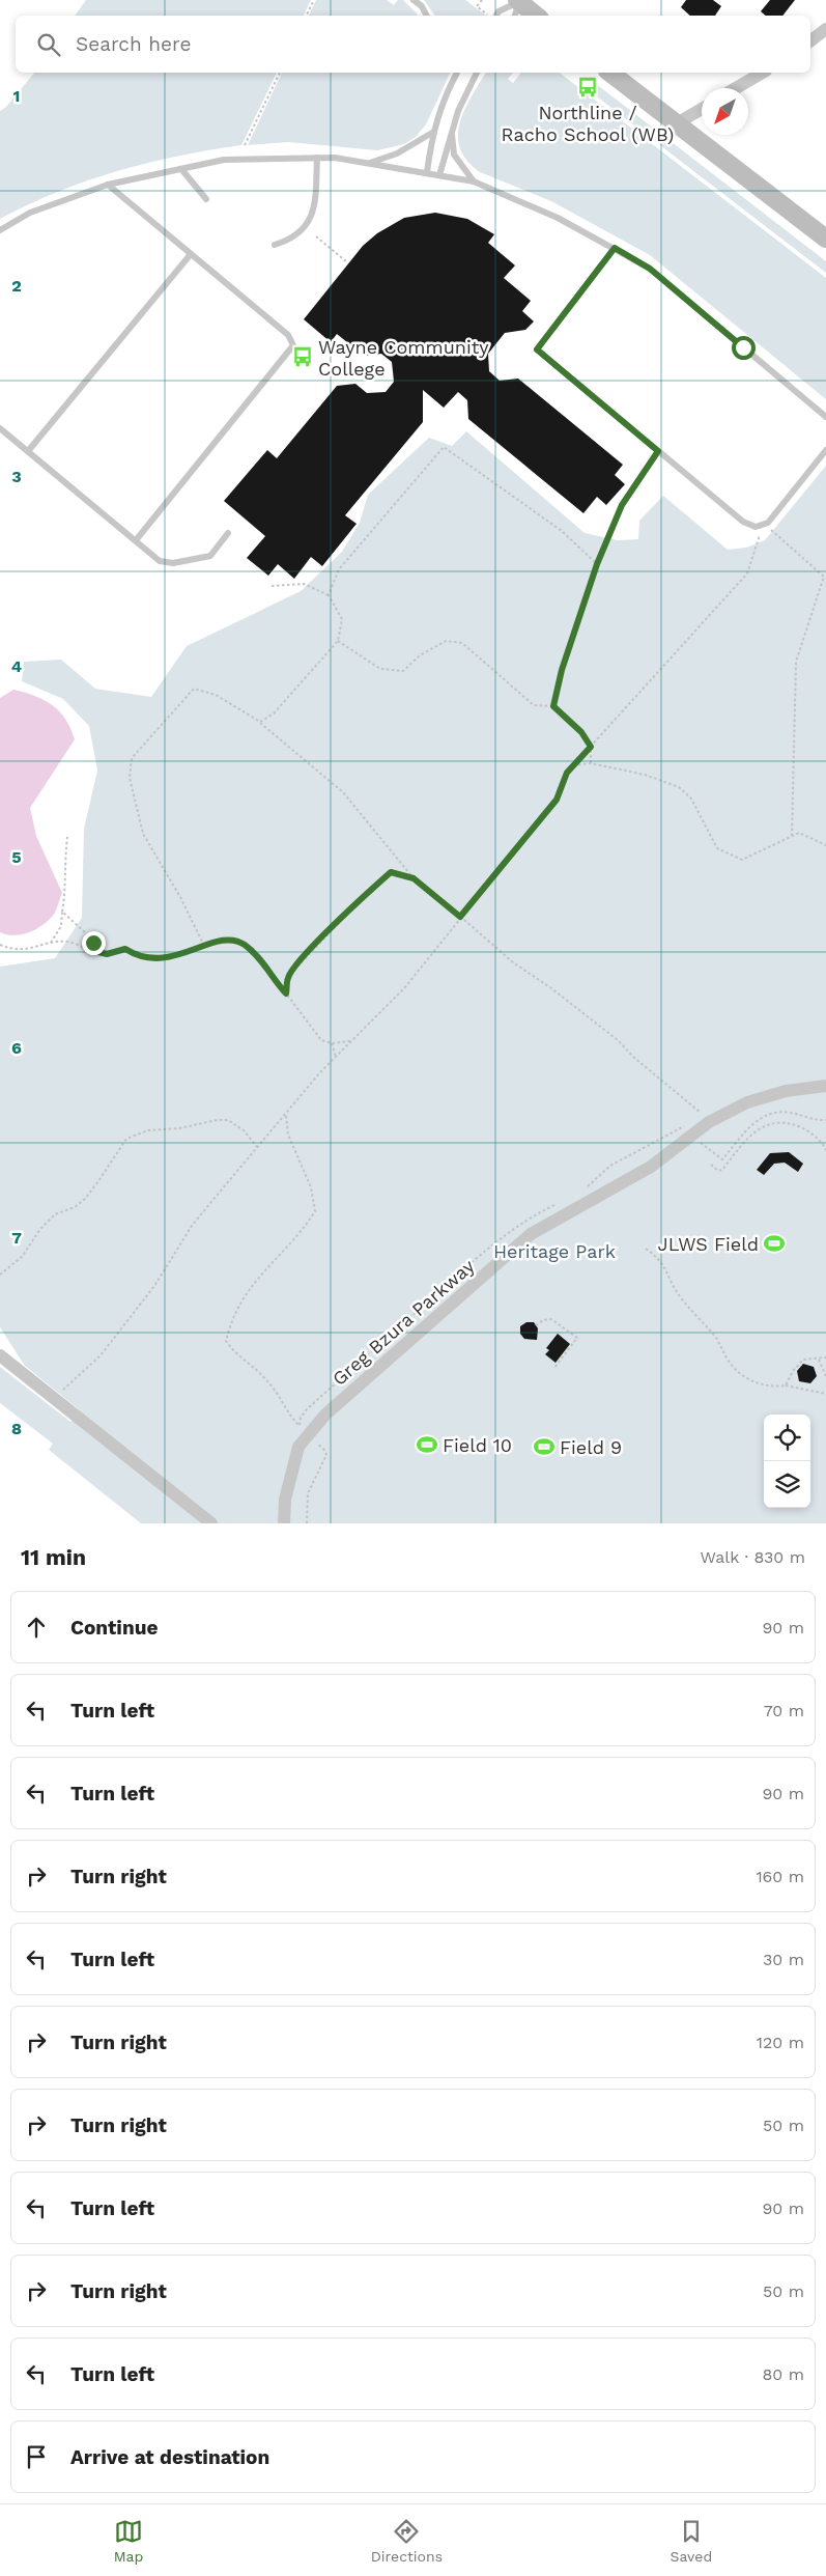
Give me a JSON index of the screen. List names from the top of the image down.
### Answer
{
  "streets": {
    "street": ["Greg Bzura Parkway"]
  },
  "parks": ["Heritage Park"],
  "places": {
    "bus stop": ["Northline / Racho School (WB)", "Wayne Community College"],
    "sports": ["JLWS Field", "Field 10", "Field 9"]
  },
  "north": "bottom left",
  "page": {
    "search": "Search here",
    "heading": ["11 min", "Walk · 830 m"],
    "list": [
      ["Continue", "90 m"],
      ["Turn left", "70 m"],
      ["Turn left", "90 m"],
      ["Turn right", "160 m"],
      ["Turn left", "30 m"],
      ["Turn right", "120 m"],
      ["Turn right", "50 m"],
      ["Turn left", "90 m"],
      ["Turn right", "50 m"],
      ["Turn left", "80 m"],
      "Arrive at destination"
    ],
    "nav": ["Map", "Directions", "Saved"]
  },
  "grid": {
    "rows": [
      "1",
      "2",
      "3",
      "4",
      "5",
      "6",
      "7",
      "8"
    ]
  }
}
